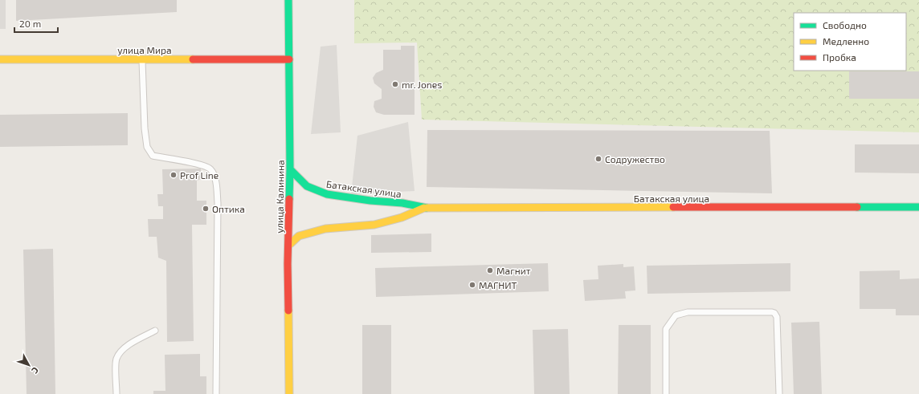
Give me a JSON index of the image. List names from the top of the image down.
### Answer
{
  "streets": {
    "main road": ["улица Мира", "Батакская улица", "улица Калинина"]
  },
  "crossings": [
    ["улица Мира", "улица Калинина"],
    ["Батакская улица", "улица Калинина"]
  ],
  "places": [
    "mr. Jones",
    "Содружество",
    "Prof Line",
    "Оптика",
    "Магнит",
    "МАГНИТ"
  ],
  "legend": ["Свободно", "Медленно", "Пробка"],
  "scale_bar": "20 m",
  "north": "bottom right"
}
